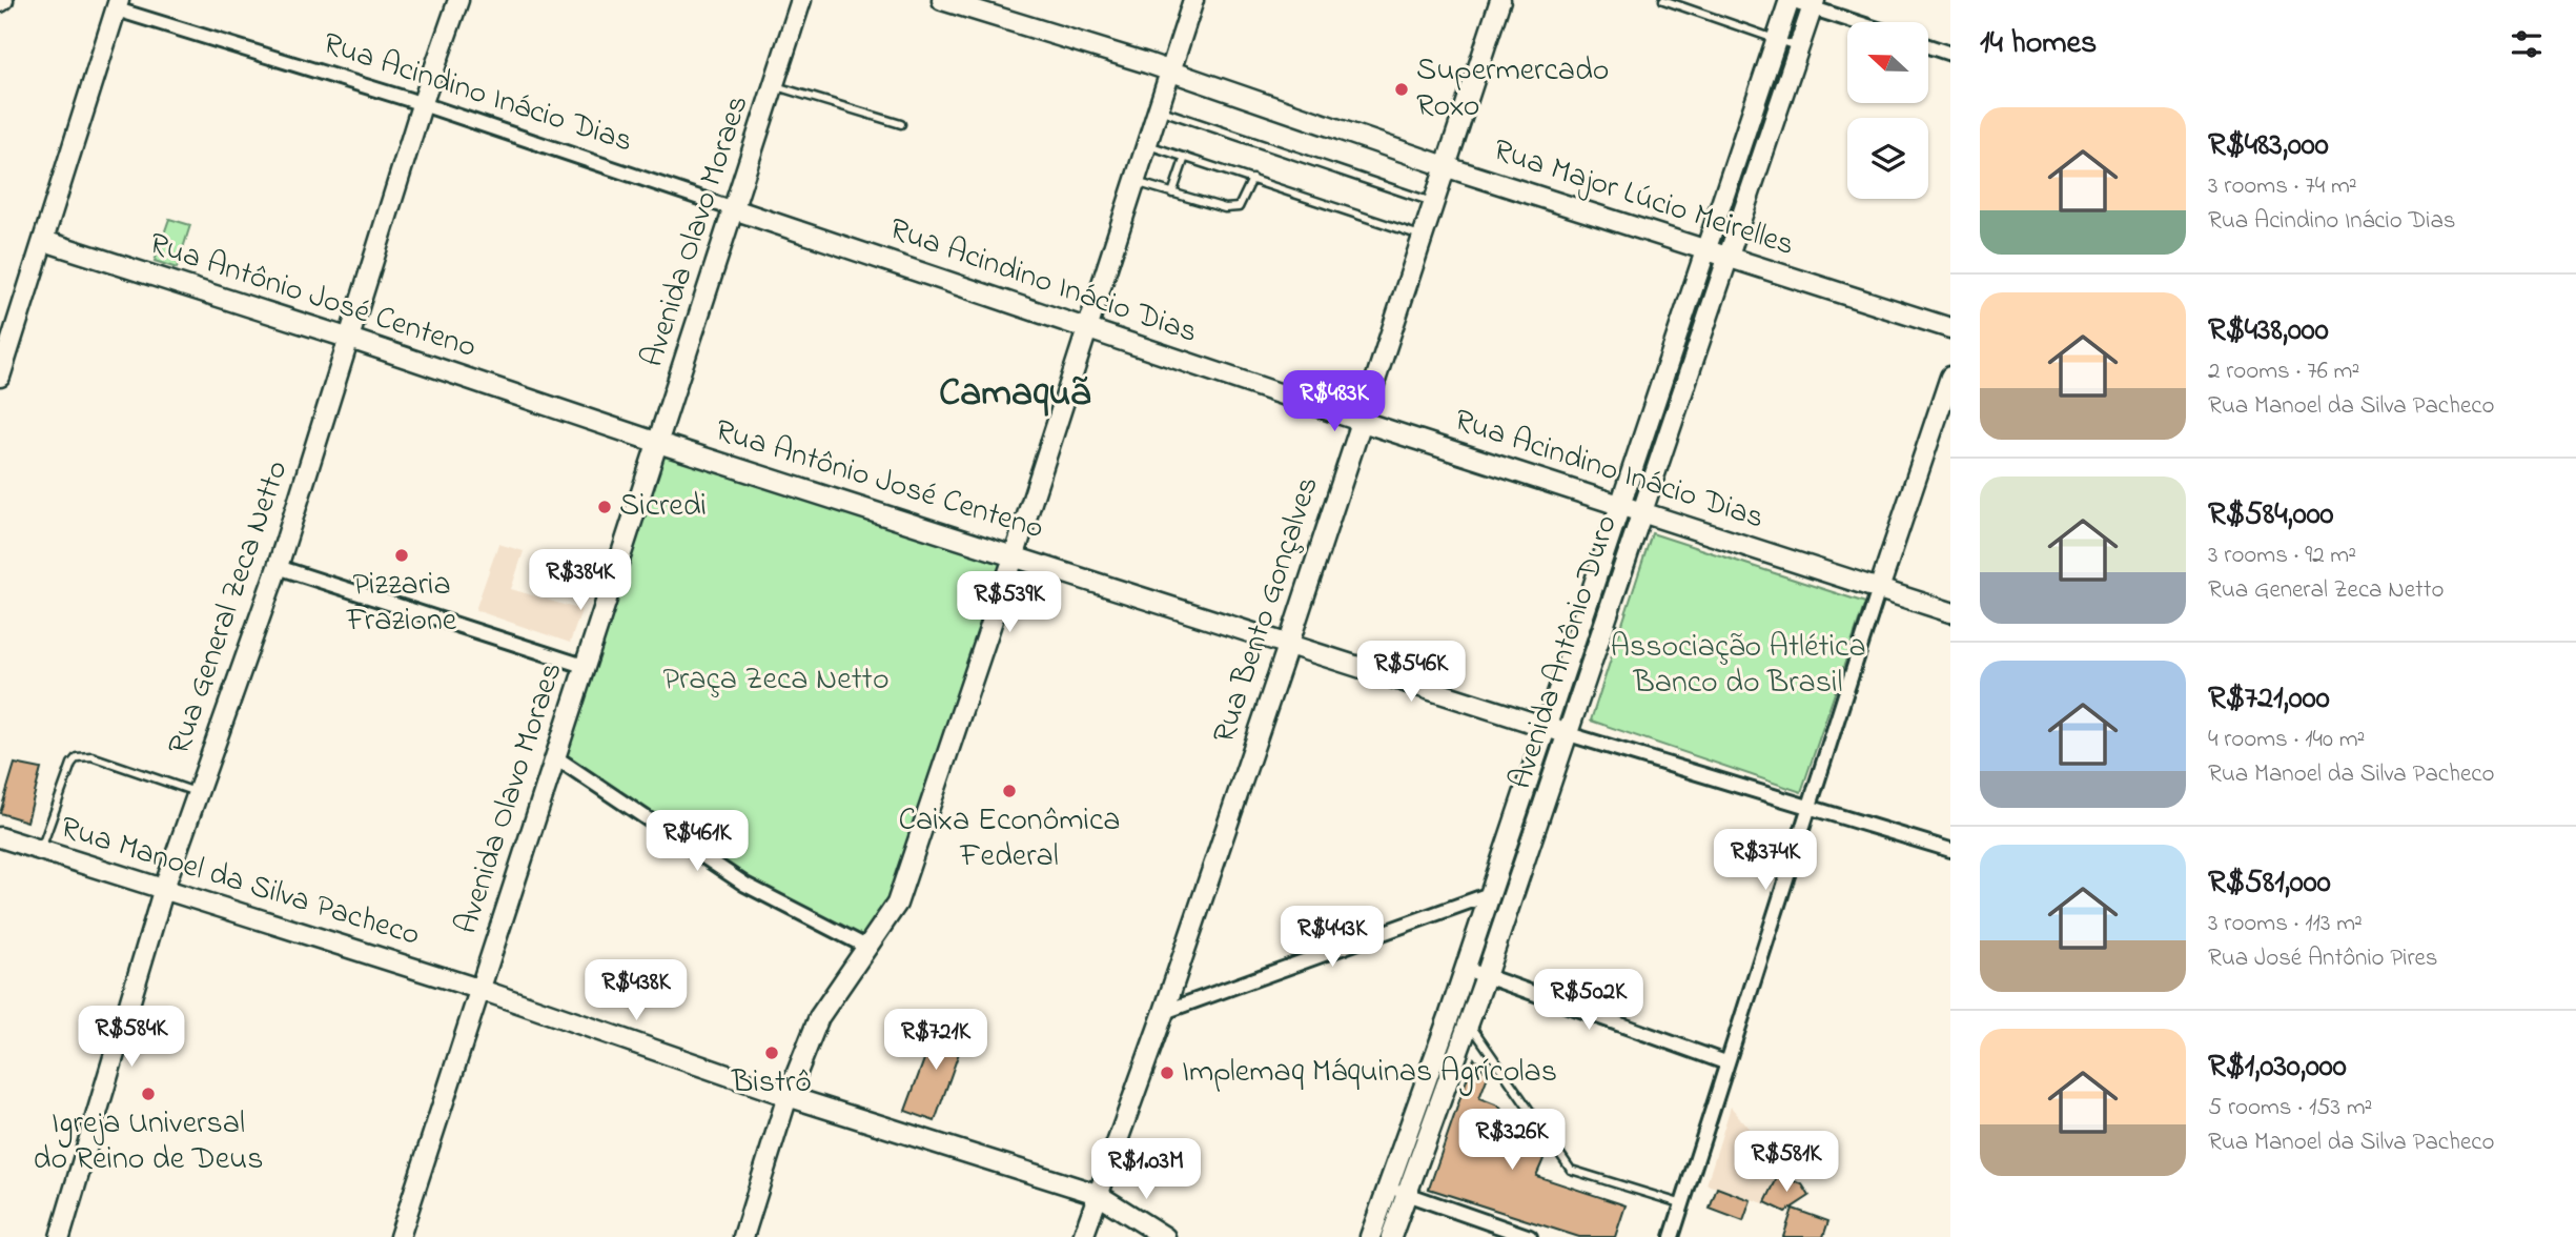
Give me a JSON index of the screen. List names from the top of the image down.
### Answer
{
  "streets": {
    "street": [
      "Rua Acindino Inácio Dias",
      "Rua Major Lúcio Meirelles",
      "Avenida Olavo Moraes",
      "Rua Antônio José Centeno",
      "Rua General Zeca Netto",
      "Rua Bento Gonçalves",
      "Avenida Antônio Duro",
      "Rua Manoel da Silva Pacheco"
    ]
  },
  "crossings": [
    ["Rua Acindino Inácio Dias", "Avenida Olavo Moraes"],
    ["Rua Acindino Inácio Dias", "Rua General Zeca Netto"],
    ["Rua Acindino Inácio Dias", "Rua Bento Gonçalves"],
    ["Rua Acindino Inácio Dias", "Avenida Antônio Duro"],
    ["Rua Major Lúcio Meirelles", "Rua Bento Gonçalves"],
    ["Rua Major Lúcio Meirelles", "Avenida Antônio Duro"],
    ["Avenida Olavo Moraes", "Rua Antônio José Centeno"],
    ["Avenida Olavo Moraes", "Rua Manoel da Silva Pacheco"],
    ["Rua Antônio José Centeno", "Rua General Zeca Netto"],
    ["Rua Antônio José Centeno", "Rua Bento Gonçalves"],
    ["Rua Antônio José Centeno", "Avenida Antônio Duro"],
    ["Rua General Zeca Netto", "Rua Manoel da Silva Pacheco"],
    ["Rua Bento Gonçalves", "Rua Manoel da Silva Pacheco"]
  ],
  "districts": ["Camaquã"],
  "parks": ["Associação Atlética Banco do Brasil", "Praça Zeca Netto"],
  "places": [
    "Supermercado Roxo",
    "Sicredi",
    "Pizzaria Frazione",
    "Caixa Econômica Federal",
    "Bistrô",
    "Implemaq Máquinas Agrícolas",
    "Igreja Universal do Reino de Deus"
  ],
  "north": "left",
  "page": {
    "heading": "14 homes",
    "list": [
      {
        "name": "R$483,000",
        "note": "3 rooms · 74 m² · Rua Acindino Inácio Dias"
      },
      {
        "name": "R$438,000",
        "note": "2 rooms · 76 m² · Rua Manoel da Silva Pacheco"
      },
      {
        "name": "R$584,000",
        "note": "3 rooms · 92 m² · Rua General Zeca Netto"
      },
      {
        "name": "R$721,000",
        "note": "4 rooms · 140 m² · Rua Manoel da Silva Pacheco"
      },
      {
        "name": "R$581,000",
        "note": "3 rooms · 113 m² · Rua José Antônio Pires"
      },
      {
        "name": "R$1,030,000",
        "note": "5 rooms · 153 m² · Rua Manoel da Silva Pacheco"
      }
    ],
    "price": [
      "R$483K",
      "R$384K",
      "R$539K",
      "R$546K",
      "R$461K",
      "R$374K",
      "R$443K",
      "R$438K",
      "R$502K",
      "R$584K",
      "R$721K",
      "R$326K",
      "R$581K",
      "R$1.03M"
    ]
  }
}
